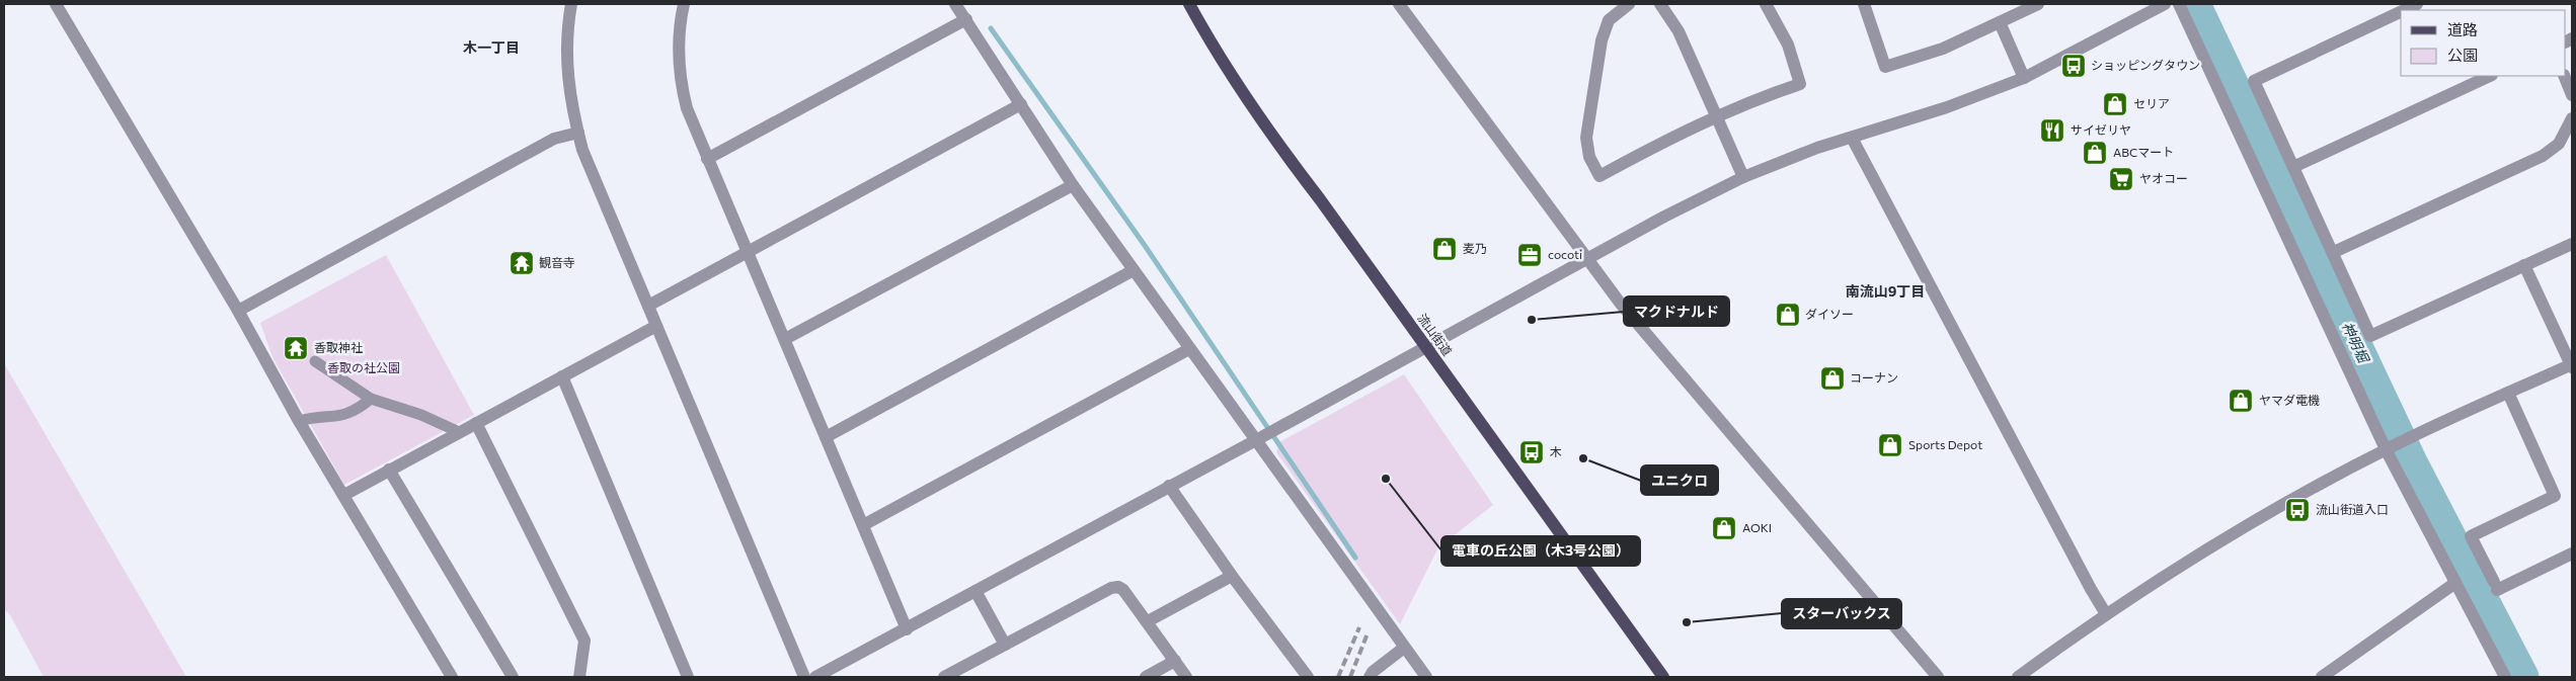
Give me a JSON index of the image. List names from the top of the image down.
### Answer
{
  "streets": {
    "main road": ["流山街道"]
  },
  "districts": ["木一丁目", "南流山9丁目"],
  "water": ["神明堀"],
  "parks": ["香取の社公園"],
  "places": {
    "bus stop": ["ショッピングタウン", "木", "流山街道入口"],
    "shop": [
      "セリア",
      "ABCマート",
      "麦乃",
      "ダイソー",
      "コーナン",
      "ヤマダ電機",
      "Sports Depot",
      "AOKI"
    ],
    "restaurant": ["サイゼリヤ"],
    "supermarket": ["ヤオコー"],
    "office": ["cocoti"],
    "temple": ["観音寺", "香取神社"],
    "other": [
      "マクドナルド",
      "ユニクロ",
      "電車の丘公園（木3号公園）",
      "スターバックス"
    ]
  },
  "legend": ["道路", "公園"]
}
